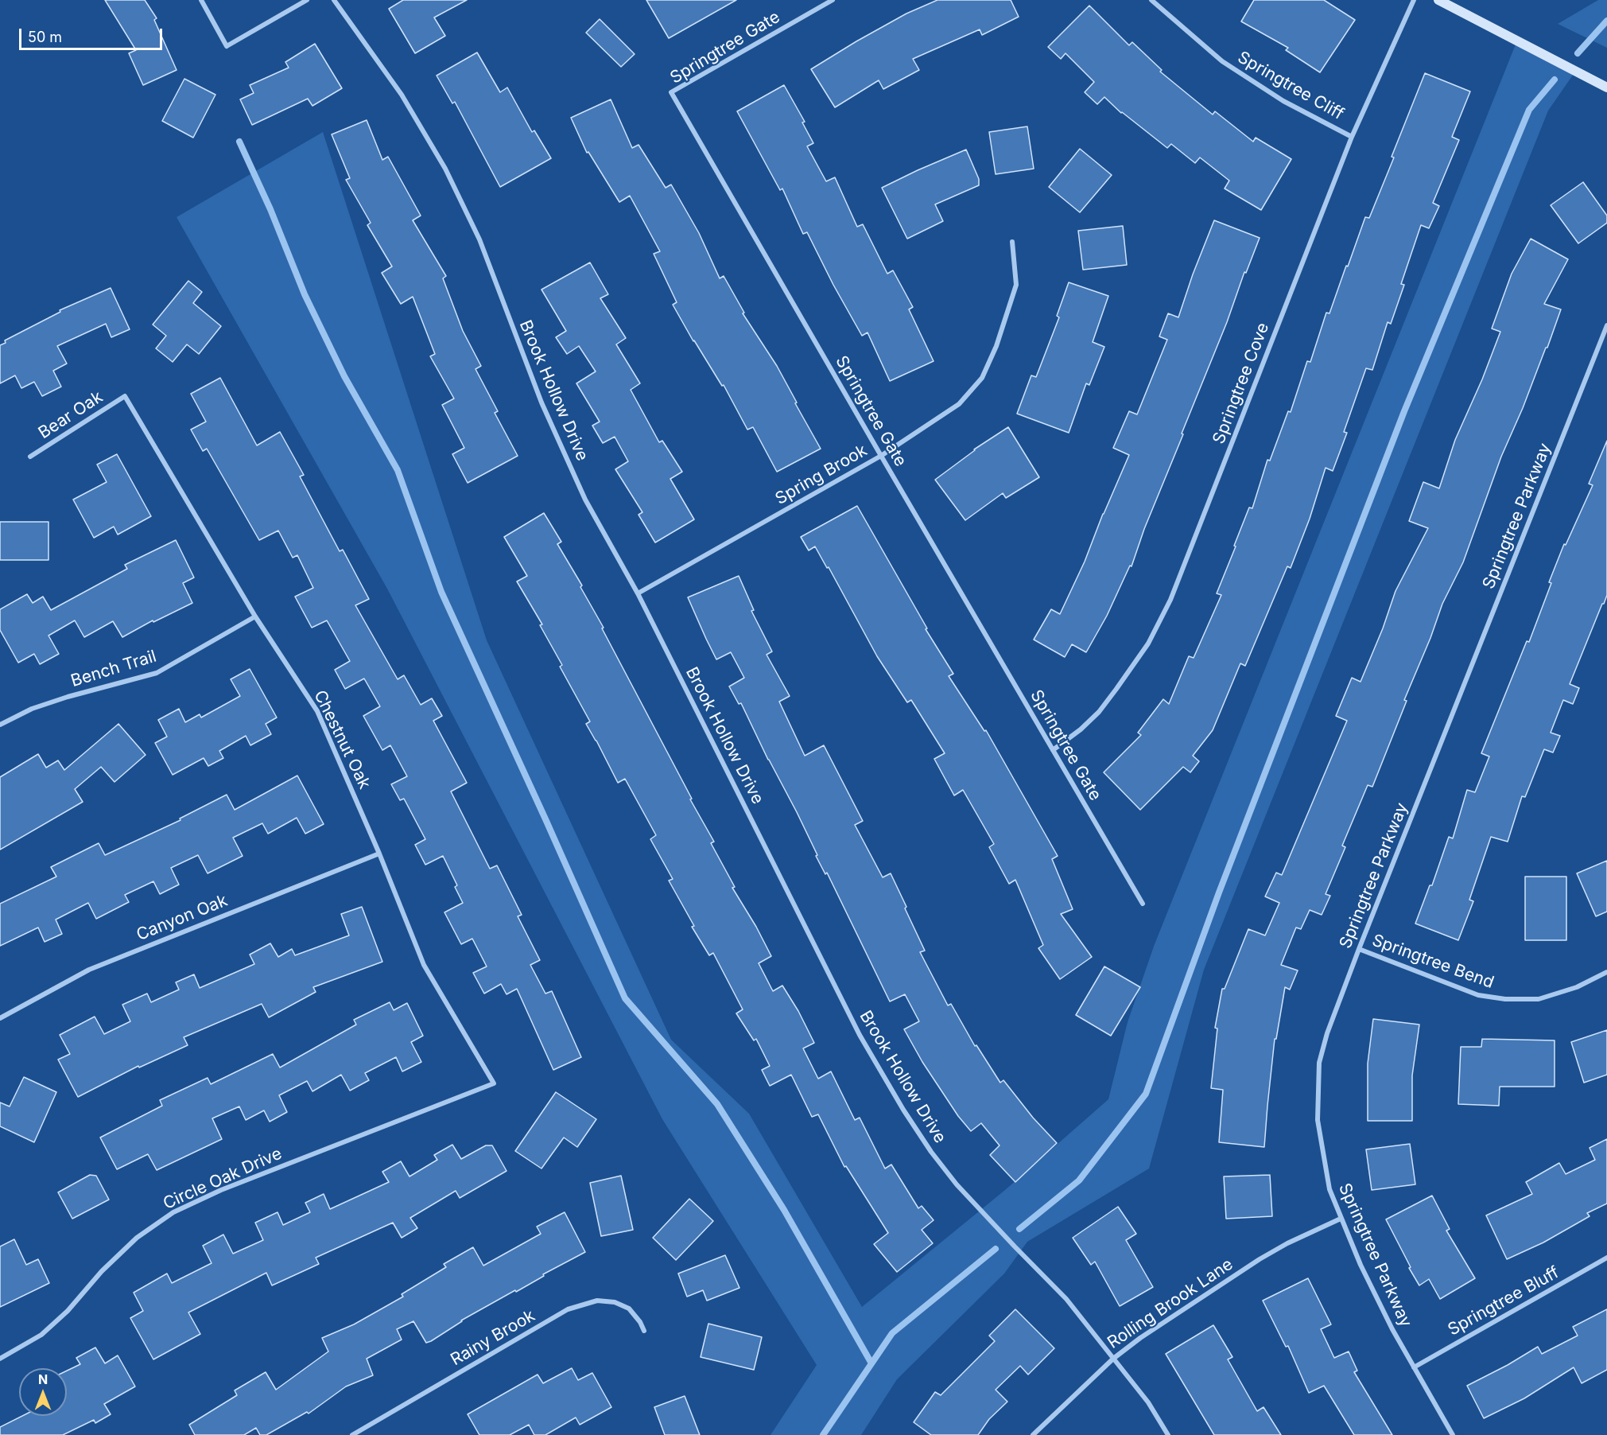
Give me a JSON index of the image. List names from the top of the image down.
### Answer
{
  "streets": {
    "street": [
      "Springtree Gate",
      "Springtree Cliff",
      "Springtree Cove",
      "Brook Hollow Drive",
      "Bear Oak",
      "Spring Brook",
      "Springtree Parkway",
      "Bench Trail",
      "Chestnut Oak",
      "Canyon Oak",
      "Springtree Bend",
      "Circle Oak Drive",
      "Springtree Bluff",
      "Rolling Brook Lane",
      "Rainy Brook"
    ]
  },
  "crossings": [
    ["Springtree Gate", "Springtree Cove"],
    ["Springtree Gate", "Spring Brook"],
    ["Springtree Cliff", "Springtree Cove"],
    ["Brook Hollow Drive", "Spring Brook"],
    ["Brook Hollow Drive", "Rolling Brook Lane"],
    ["Bear Oak", "Chestnut Oak"],
    ["Springtree Parkway", "Springtree Bend"],
    ["Springtree Parkway", "Springtree Bluff"],
    ["Springtree Parkway", "Rolling Brook Lane"],
    ["Bench Trail", "Chestnut Oak"],
    ["Chestnut Oak", "Canyon Oak"],
    ["Chestnut Oak", "Circle Oak Drive"]
  ],
  "scale_bar": "50 m",
  "north": "top"
}
